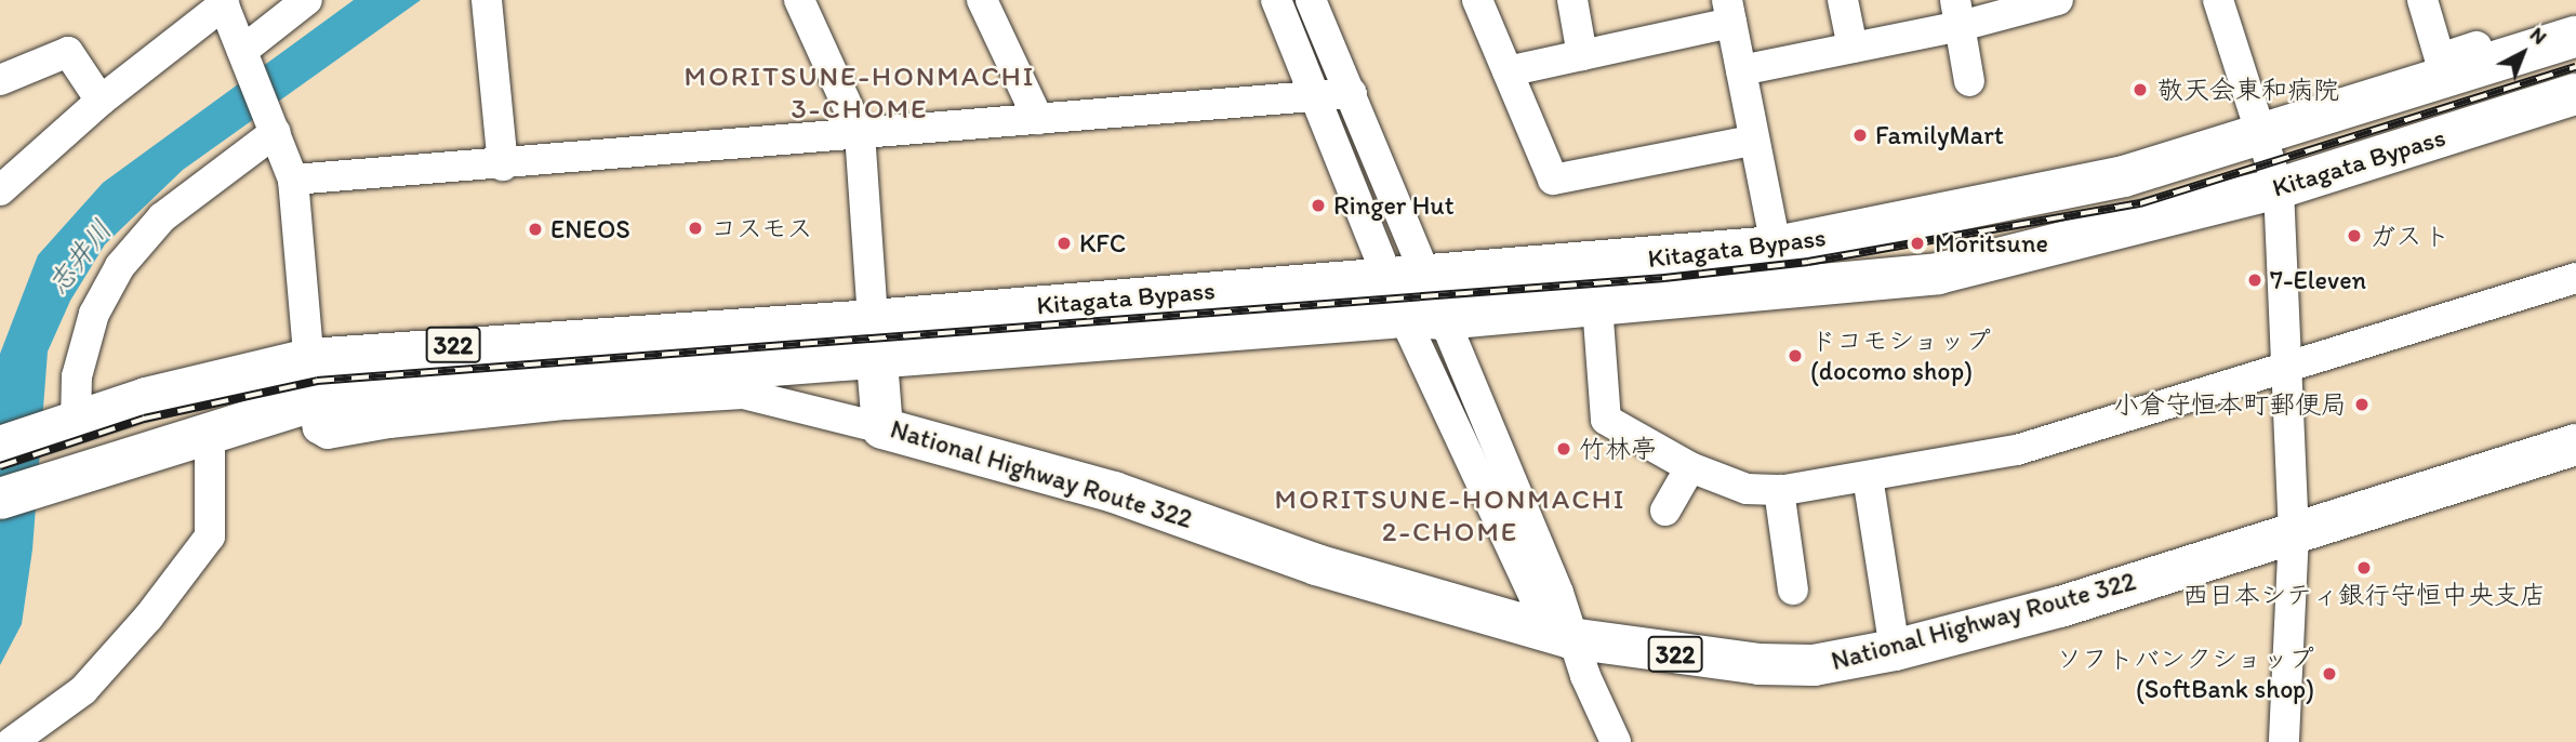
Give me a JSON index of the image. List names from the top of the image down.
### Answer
{
  "streets": {
    "highway": ["Kitagata Bypass", "322", "National Highway Route 322"]
  },
  "crossings": [
    ["Kitagata Bypass", "322"],
    ["Kitagata Bypass", "National Highway Route 322"],
    ["322", "National Highway Route 322"]
  ],
  "districts": ["MORITSUNE-HONMACHI 3-CHOME", "MORITSUNE-HONMACHI 2-CHOME"],
  "water": ["志井川"],
  "places": [
    "敬天会東和病院",
    "FamilyMart",
    "Ringer Hut",
    "コスモス",
    "ENEOS",
    "ガスト",
    "KFC",
    "Moritsune",
    "7-Eleven",
    "ドコモショップ (docomo shop)",
    "小倉守恒本町郵便局",
    "竹林亭",
    "西日本シティ銀行守恒中央支店",
    "ソフトバンクショップ (SoftBank shop)"
  ],
  "north": "top right"
}
